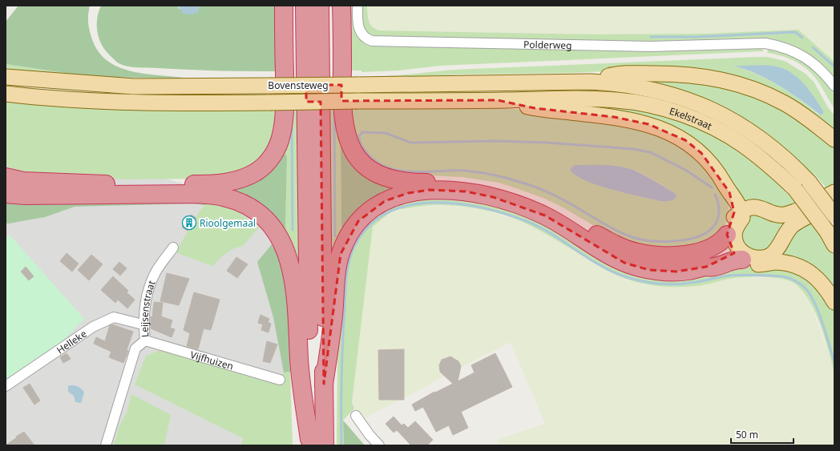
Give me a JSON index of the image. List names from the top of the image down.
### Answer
{
  "streets": {
    "main road": ["Bovensteweg", "Ekelstraat"],
    "street": [
      "Polderweg",
      "Leijsenstraat",
      "Helleke",
      "Vijfhuizen"
    ]
  },
  "crossings": [
    ["Bovensteweg", "Ekelstraat"],
    ["Leijsenstraat", "Helleke"],
    ["Leijsenstraat", "Vijfhuizen"]
  ],
  "places": {
    "building": ["Rioolgemaal"]
  },
  "scale_bar": "50 m"
}
